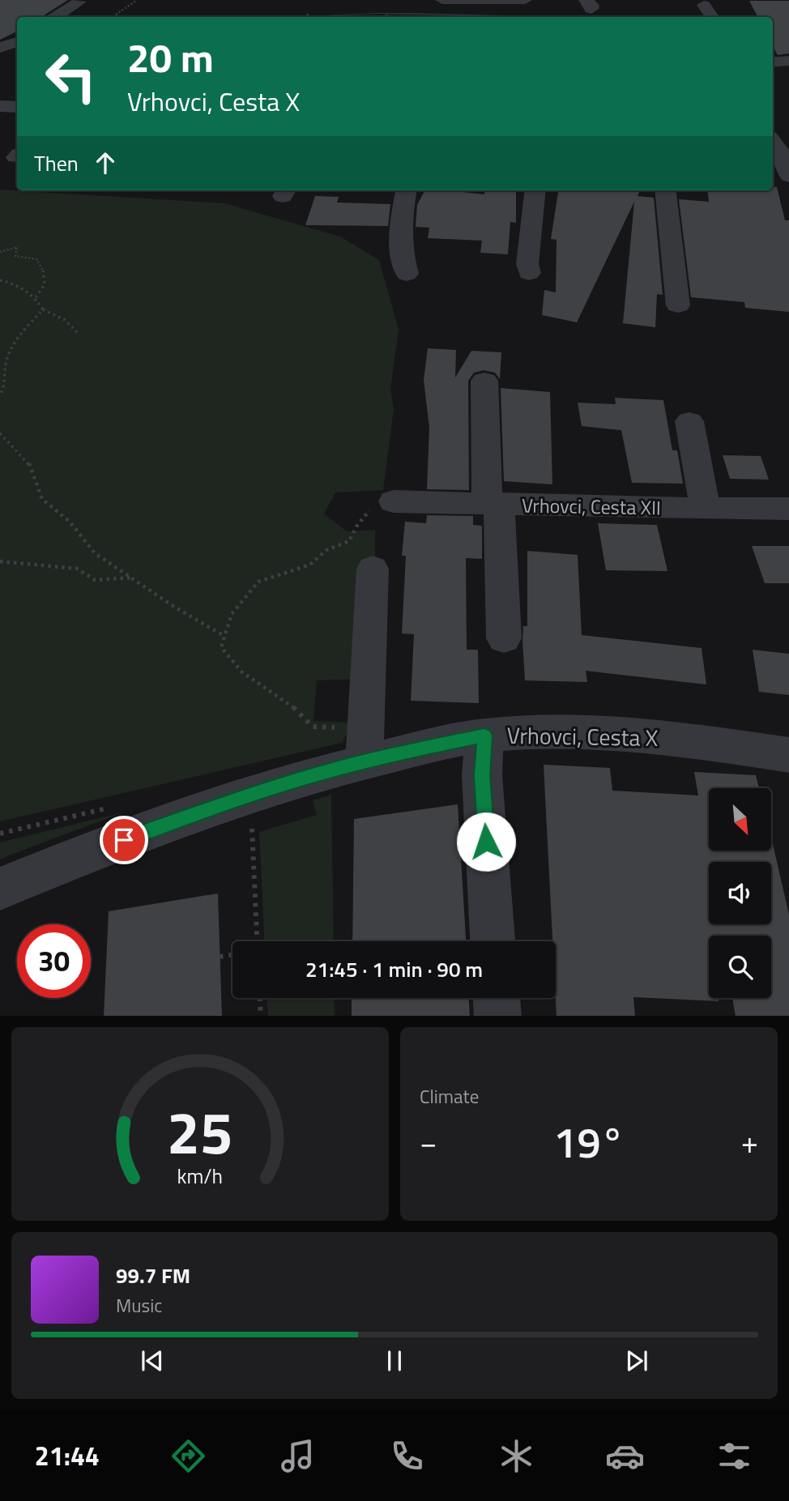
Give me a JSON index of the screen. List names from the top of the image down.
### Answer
{
  "streets": {
    "street": ["Vrhovci, Cesta XII", "Vrhovci, Cesta X"]
  },
  "north": "bottom right",
  "page": {
    "turn": ["20 m", "Vrhovci, Cesta X"],
    "then": "Then",
    "limit": "30",
    "trip": "21:45 · 1 min · 90 m",
    "tile": "Climate",
    "heat": ["−", "19°", "+"],
    "song": ["99.7 FM", "Music"],
    "tabs": "21:44",
    "gauge": ["25", "km/h"]
  }
}
